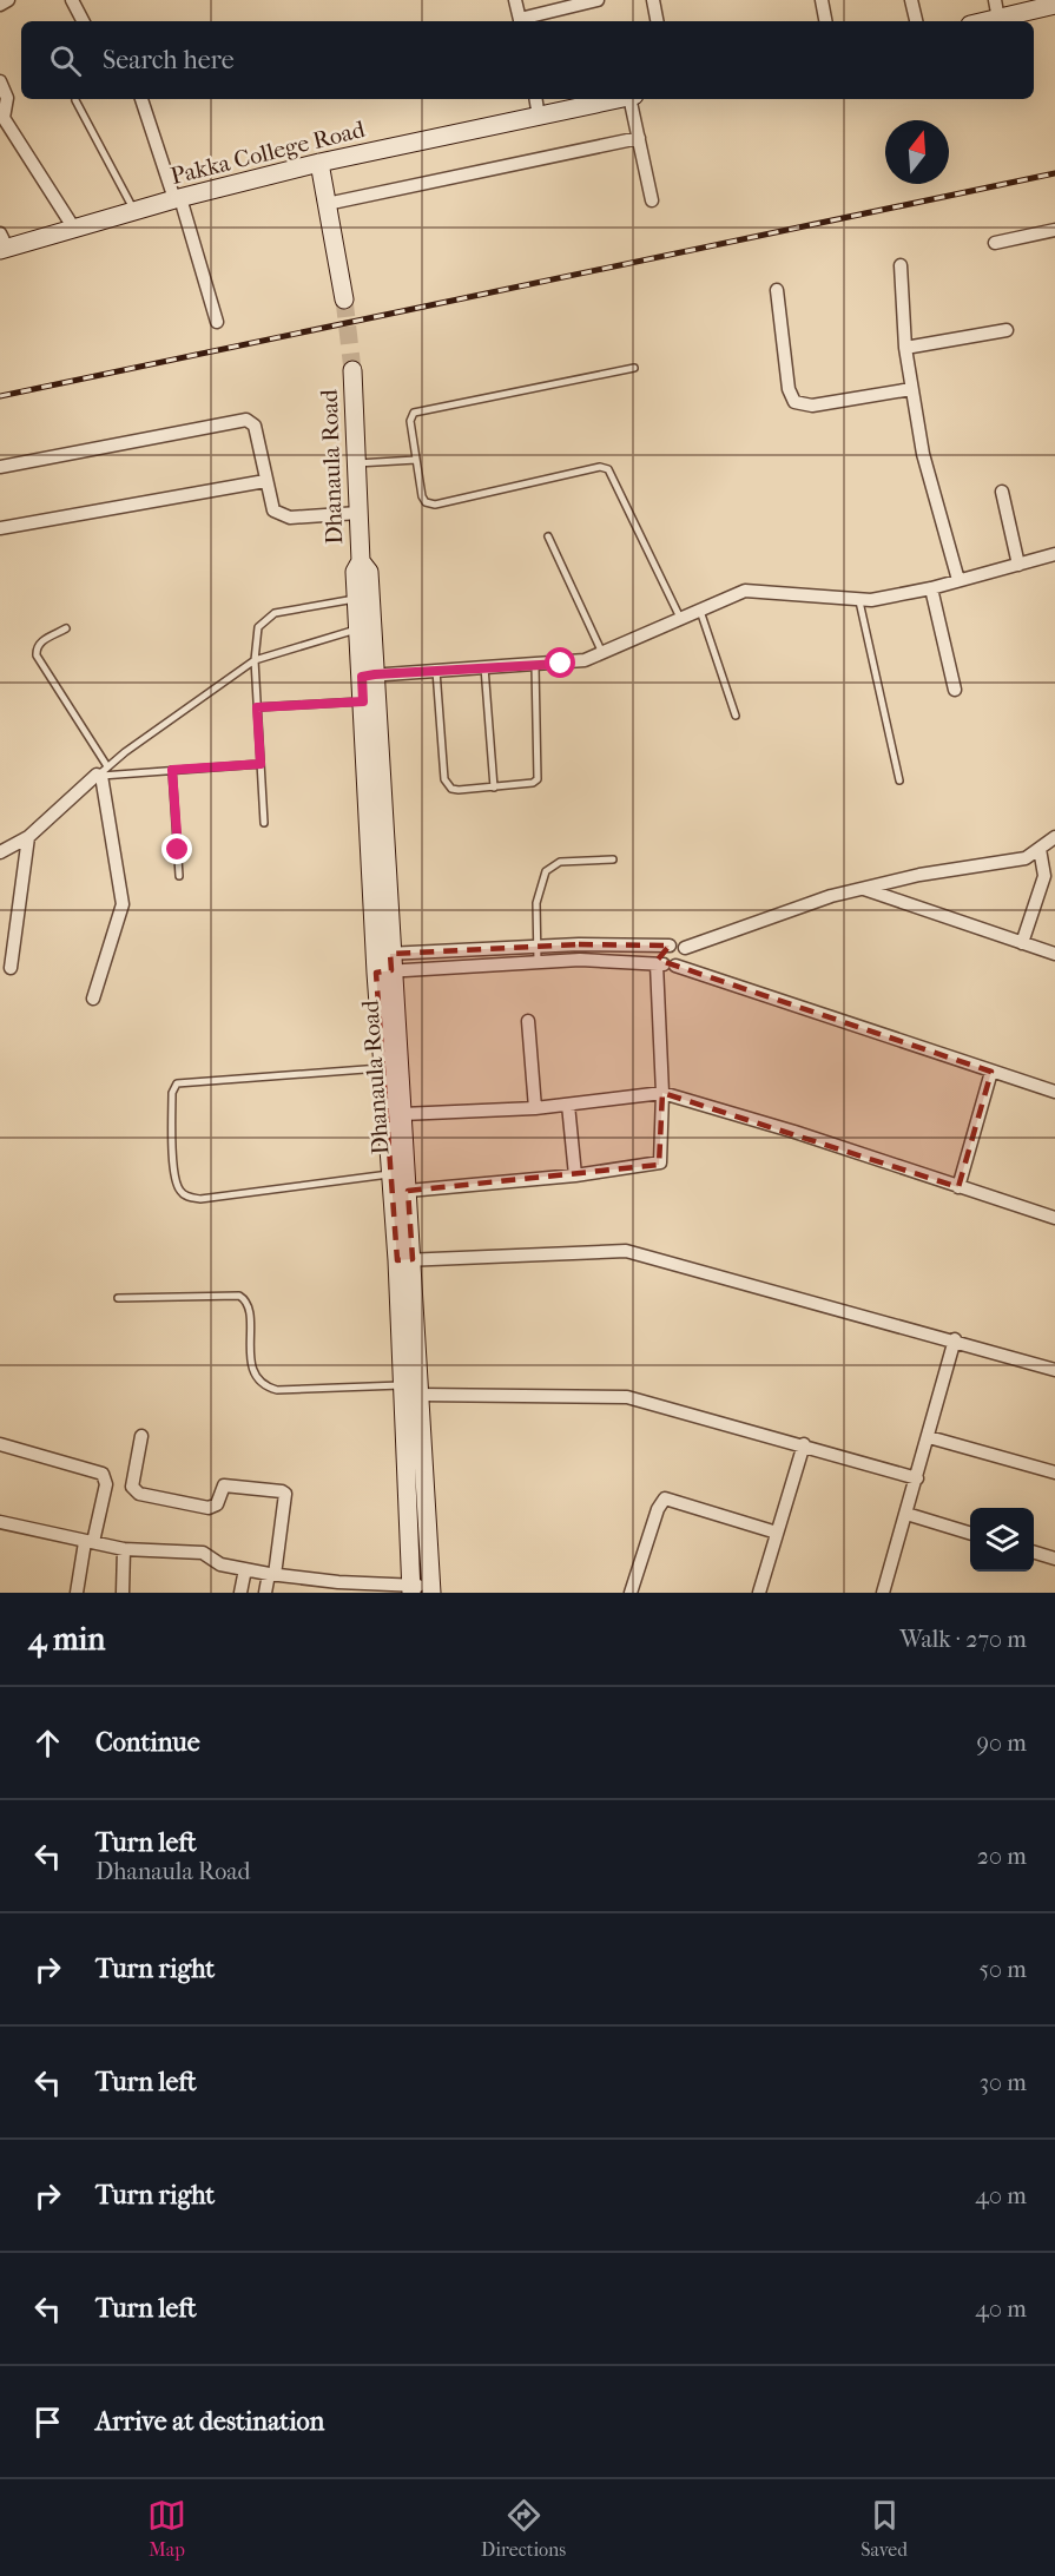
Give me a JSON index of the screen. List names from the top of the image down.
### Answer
{
  "streets": {
    "street": ["Pakka College Road", "Dhanaula Road"]
  },
  "north": "top",
  "page": {
    "search": "Search here",
    "heading": ["4 min", "Walk · 270 m"],
    "list": [
      ["Continue", "90 m"],
      ["Turn left", "Dhanaula Road", "20 m"],
      ["Turn right", "50 m"],
      ["Turn left", "30 m"],
      ["Turn right", "40 m"],
      ["Turn left", "40 m"],
      "Arrive at destination"
    ],
    "nav": ["Map", "Directions", "Saved"]
  }
}
